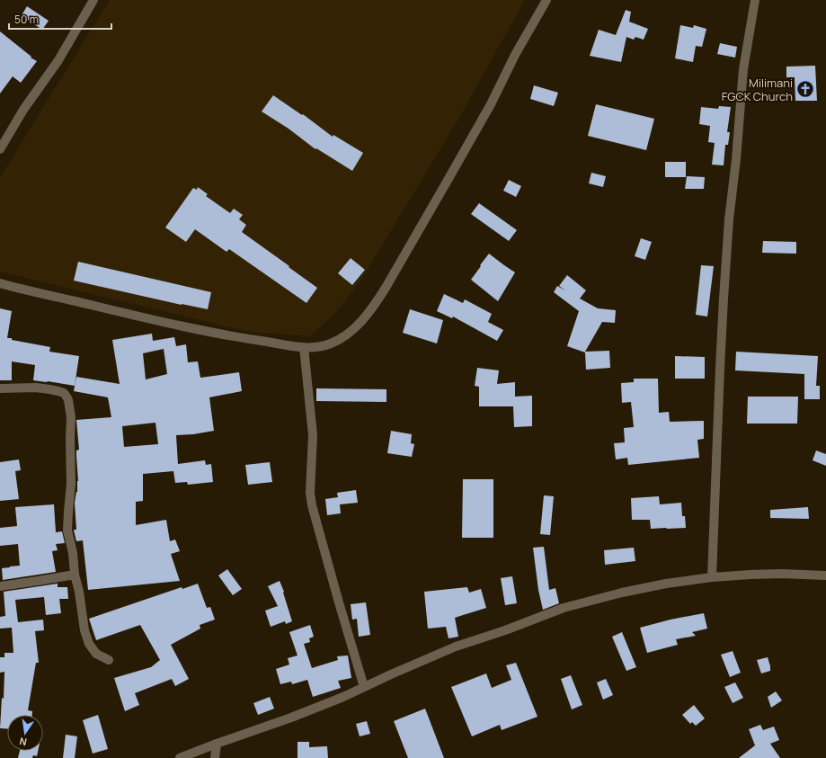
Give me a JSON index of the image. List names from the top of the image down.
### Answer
{
  "places": {
    "church": ["Milimani FGCK Church"]
  },
  "scale_bar": "50 m",
  "north": "bottom"
}
